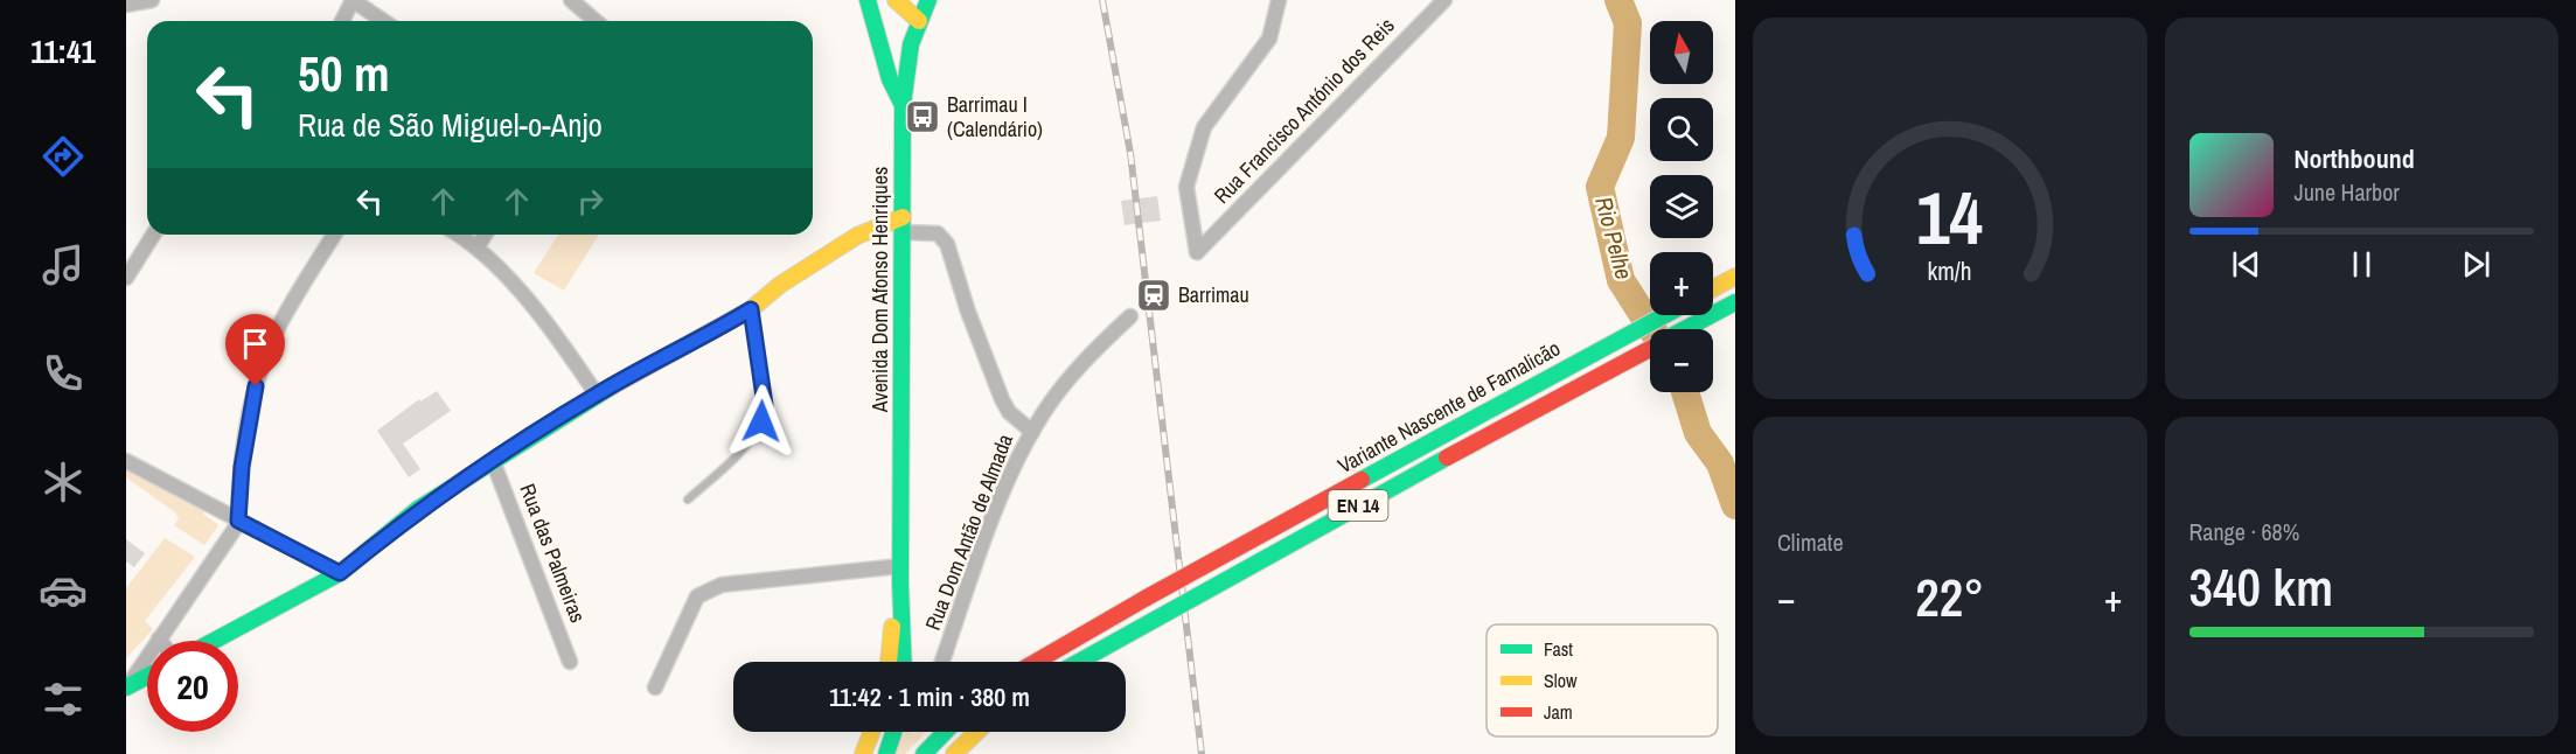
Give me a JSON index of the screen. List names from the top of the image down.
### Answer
{
  "streets": {
    "main road": ["Avenida Dom Afonso Henriques", "Variante Nascente de Famalicão", "EN 14"],
    "street": ["Rua Francisco António dos Reis", "Rua Dom Antão de Almada", "Rua das Palmeiras"]
  },
  "water": ["Rio Pelhe"],
  "places": {
    "bus stop": ["Barrimau I (Calendário)"],
    "station": ["Barrimau"]
  },
  "legend": ["Fast", "Slow", "Jam"],
  "north": "top",
  "page": {
    "tabs": "11:41",
    "map_buttons": ["+", "−"],
    "turn": ["50 m", "Rua de São Miguel-o-Anjo"],
    "song": ["Northbound", "June Harbor"],
    "tile": [
      "Climate",
      ["Range · 68%", "340 km"]
    ],
    "heat": ["−", "22°", "+"],
    "limit": "20",
    "trip": "11:42 · 1 min · 380 m",
    "gauge": ["14", "km/h"]
  }
}
